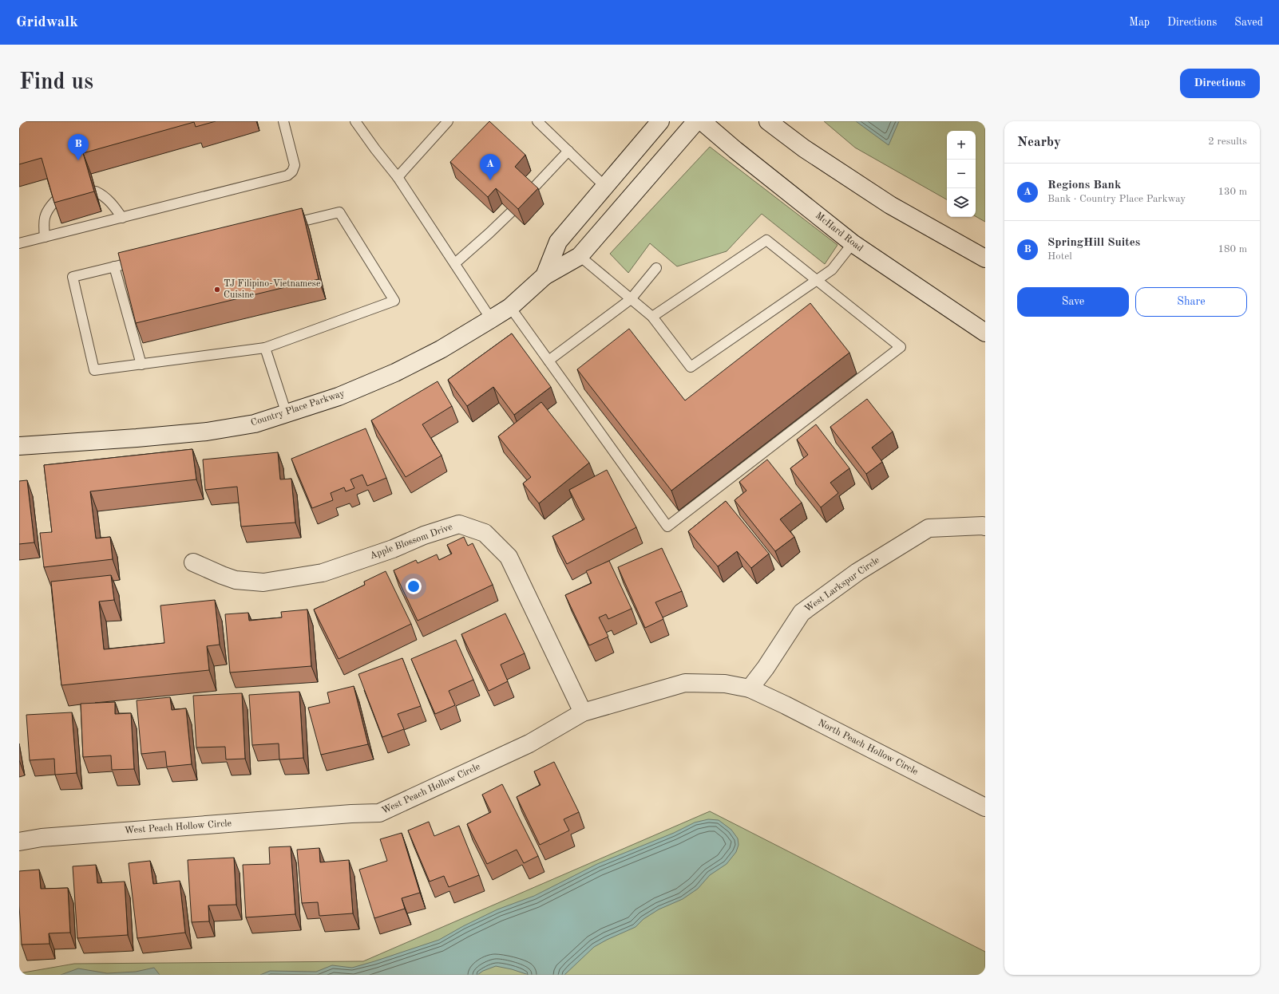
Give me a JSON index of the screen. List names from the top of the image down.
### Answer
{
  "streets": {
    "street": [
      "McHard Road",
      "Country Place Parkway",
      "Apple Blossom Drive",
      "West Larkspur Circle",
      "North Peach Hollow Circle",
      "West Peach Hollow Circle"
    ]
  },
  "crossings": [
    ["Apple Blossom Drive", "West Peach Hollow Circle"],
    ["West Larkspur Circle", "North Peach Hollow Circle"],
    ["West Larkspur Circle", "West Peach Hollow Circle"],
    ["North Peach Hollow Circle", "West Peach Hollow Circle"]
  ],
  "places": ["TJ Filipino-Vietnamese Cuisine"],
  "page": {
    "header": "Gridwalk",
    "nav": ["Map", "Directions", "Saved"],
    "buttons": [
      "Directions",
      ["Save", "Share"]
    ],
    "title": "Find us",
    "heading": ["Nearby", "2 results"],
    "map_buttons": ["+", "−"],
    "pins": ["B", "A"],
    "list": [
      {
        "mark": "A",
        "name": "Regions Bank",
        "note": "Bank · Country Place Parkway",
        "value": "130 m"
      },
      {
        "mark": "B",
        "name": "SpringHill Suites",
        "note": "Hotel",
        "value": "180 m"
      }
    ]
  }
}
